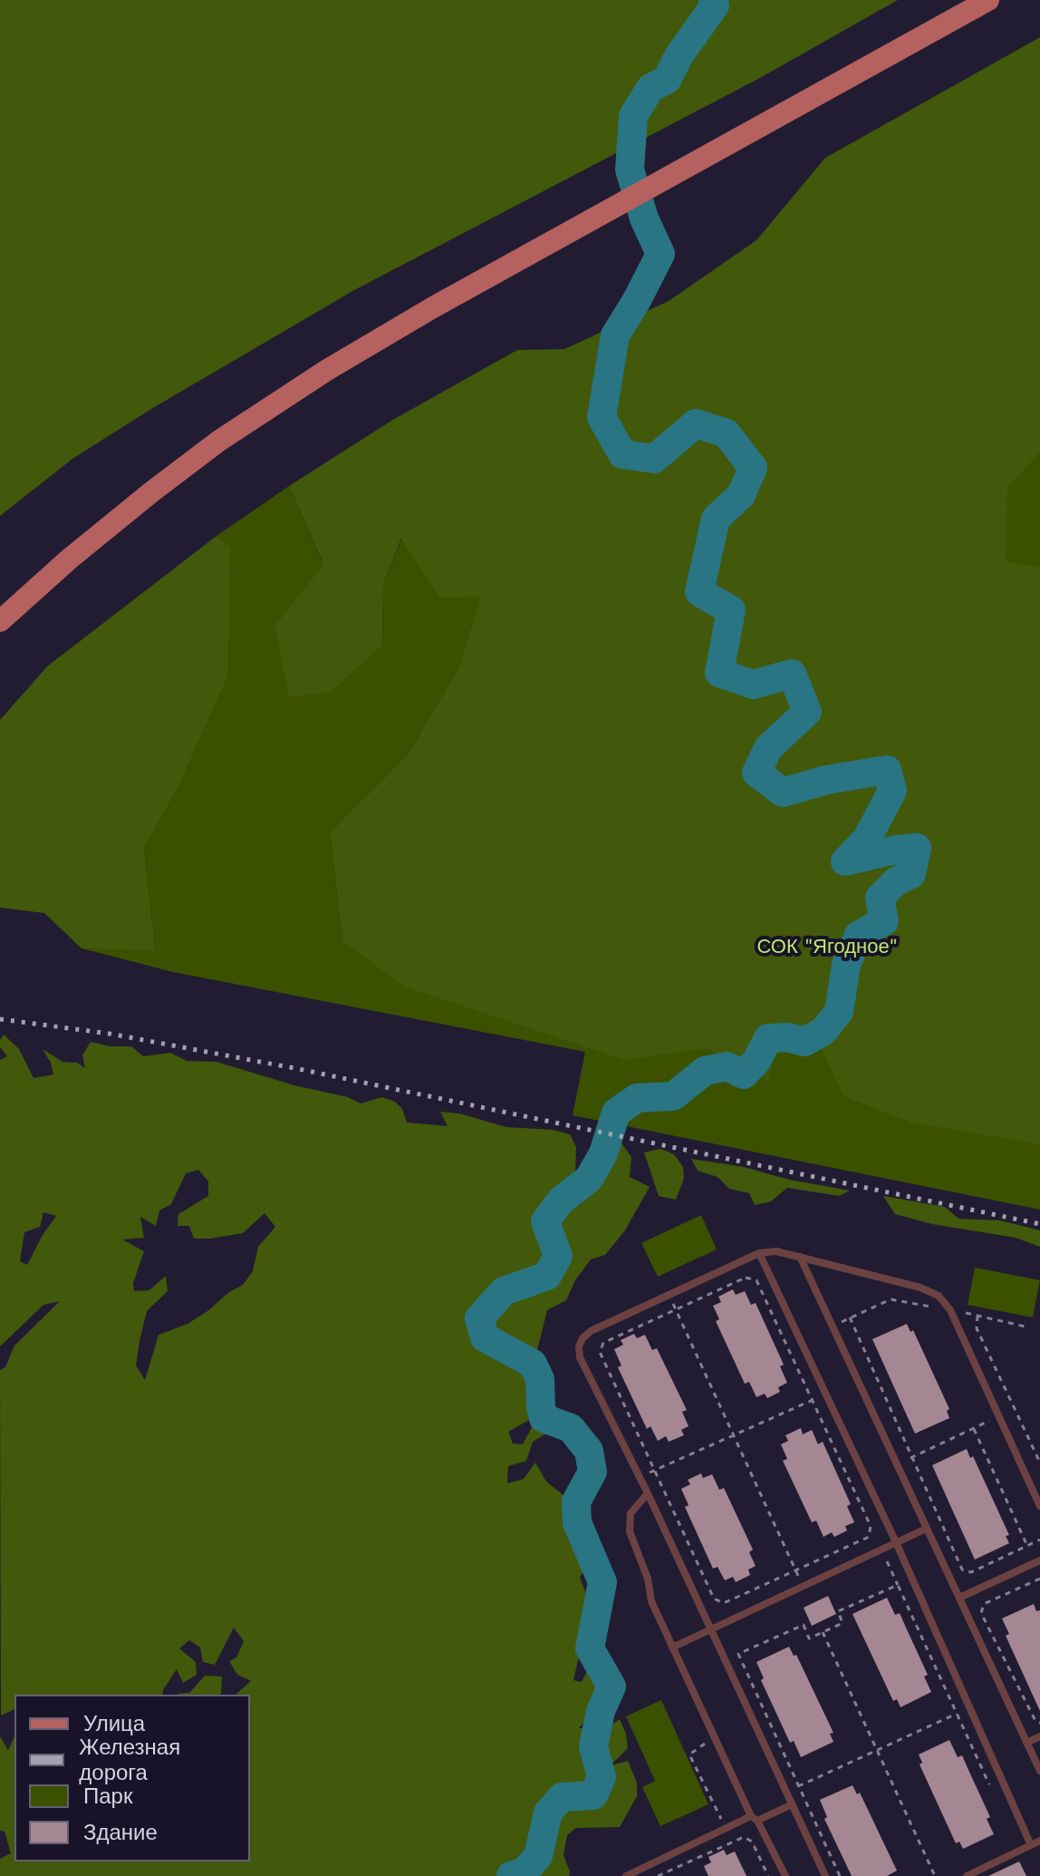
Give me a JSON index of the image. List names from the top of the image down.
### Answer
{
  "parks": ["СОК \"Ягодное\""],
  "legend": [
    "Улица",
    "Железная дорога",
    "Парк",
    "Здание"
  ]
}
